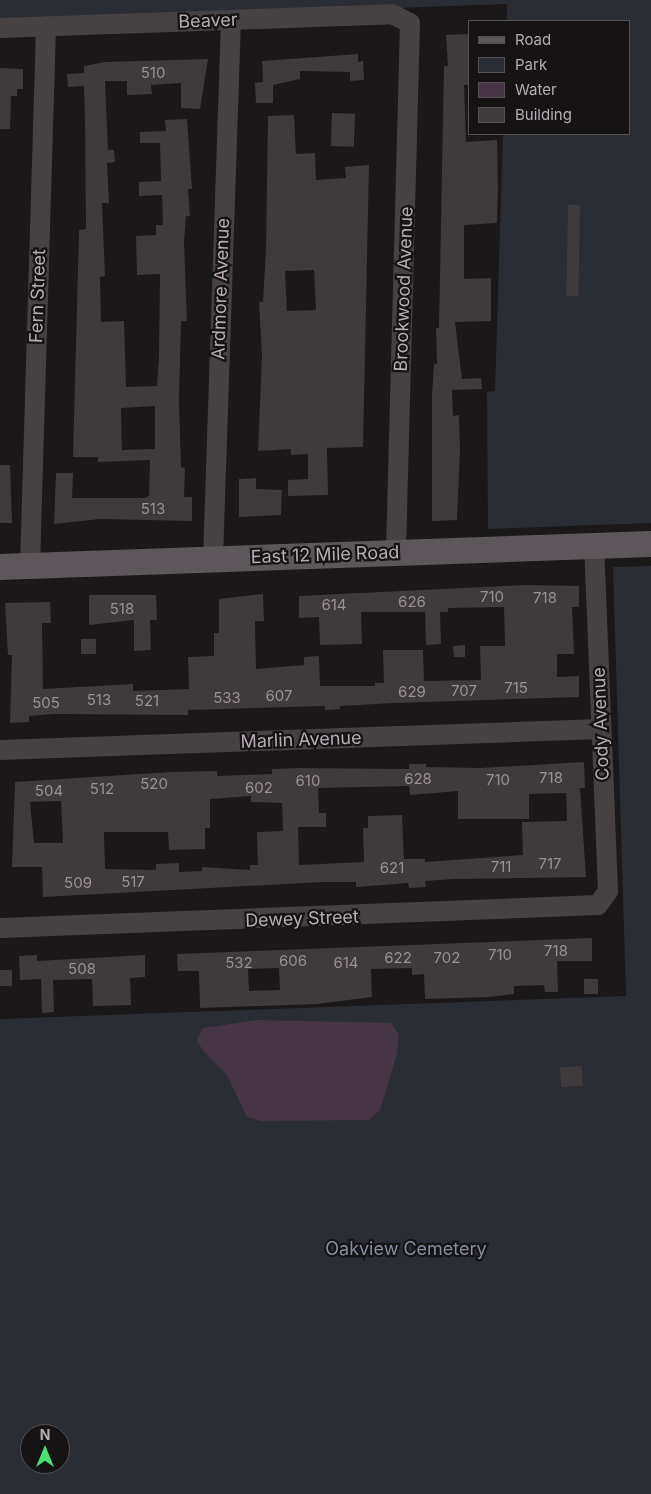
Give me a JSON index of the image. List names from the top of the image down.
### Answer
{
  "streets": {
    "main road": ["East 12 Mile Road"],
    "street": [
      "Beaver",
      "Ardmore Avenue",
      "Brookwood Avenue",
      "Fern Street",
      "Cody Avenue",
      "Marlin Avenue",
      "Dewey Street"
    ]
  },
  "crossings": [
    ["Beaver", "Ardmore Avenue"],
    ["Beaver", "Brookwood Avenue"],
    ["Beaver", "Fern Street"],
    ["Ardmore Avenue", "East 12 Mile Road"],
    ["Brookwood Avenue", "East 12 Mile Road"],
    ["Fern Street", "East 12 Mile Road"],
    ["East 12 Mile Road", "Cody Avenue"],
    ["Cody Avenue", "Marlin Avenue"],
    ["Cody Avenue", "Dewey Street"]
  ],
  "parks": ["Oakview Cemetery"],
  "house_numbers": [
    "510",
    "513",
    "710",
    "718",
    "626",
    "614",
    "518",
    "715",
    "707",
    "629",
    "607",
    "533",
    "513",
    "521",
    "505",
    "718",
    "628",
    "710",
    "610",
    "520",
    "602",
    "512",
    "504",
    "717",
    "711",
    "621",
    "517",
    "509",
    "718",
    "710",
    "622",
    "702",
    "606",
    "532",
    "614",
    "508"
  ],
  "legend": [
    "Road",
    "Park",
    "Water",
    "Building"
  ],
  "north": "top"
}
